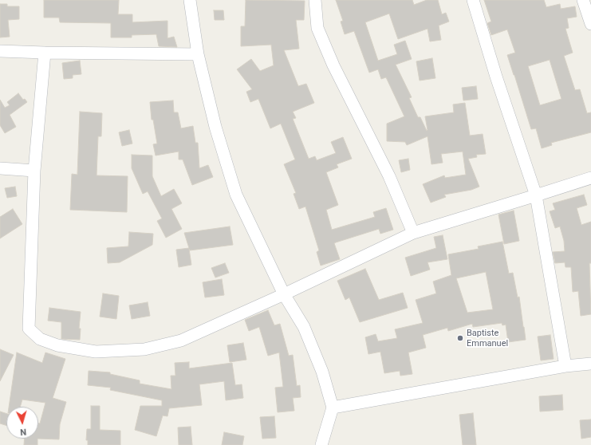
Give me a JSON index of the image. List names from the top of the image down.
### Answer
{
  "places": ["Baptiste Emmanuel"],
  "north": "bottom"
}
